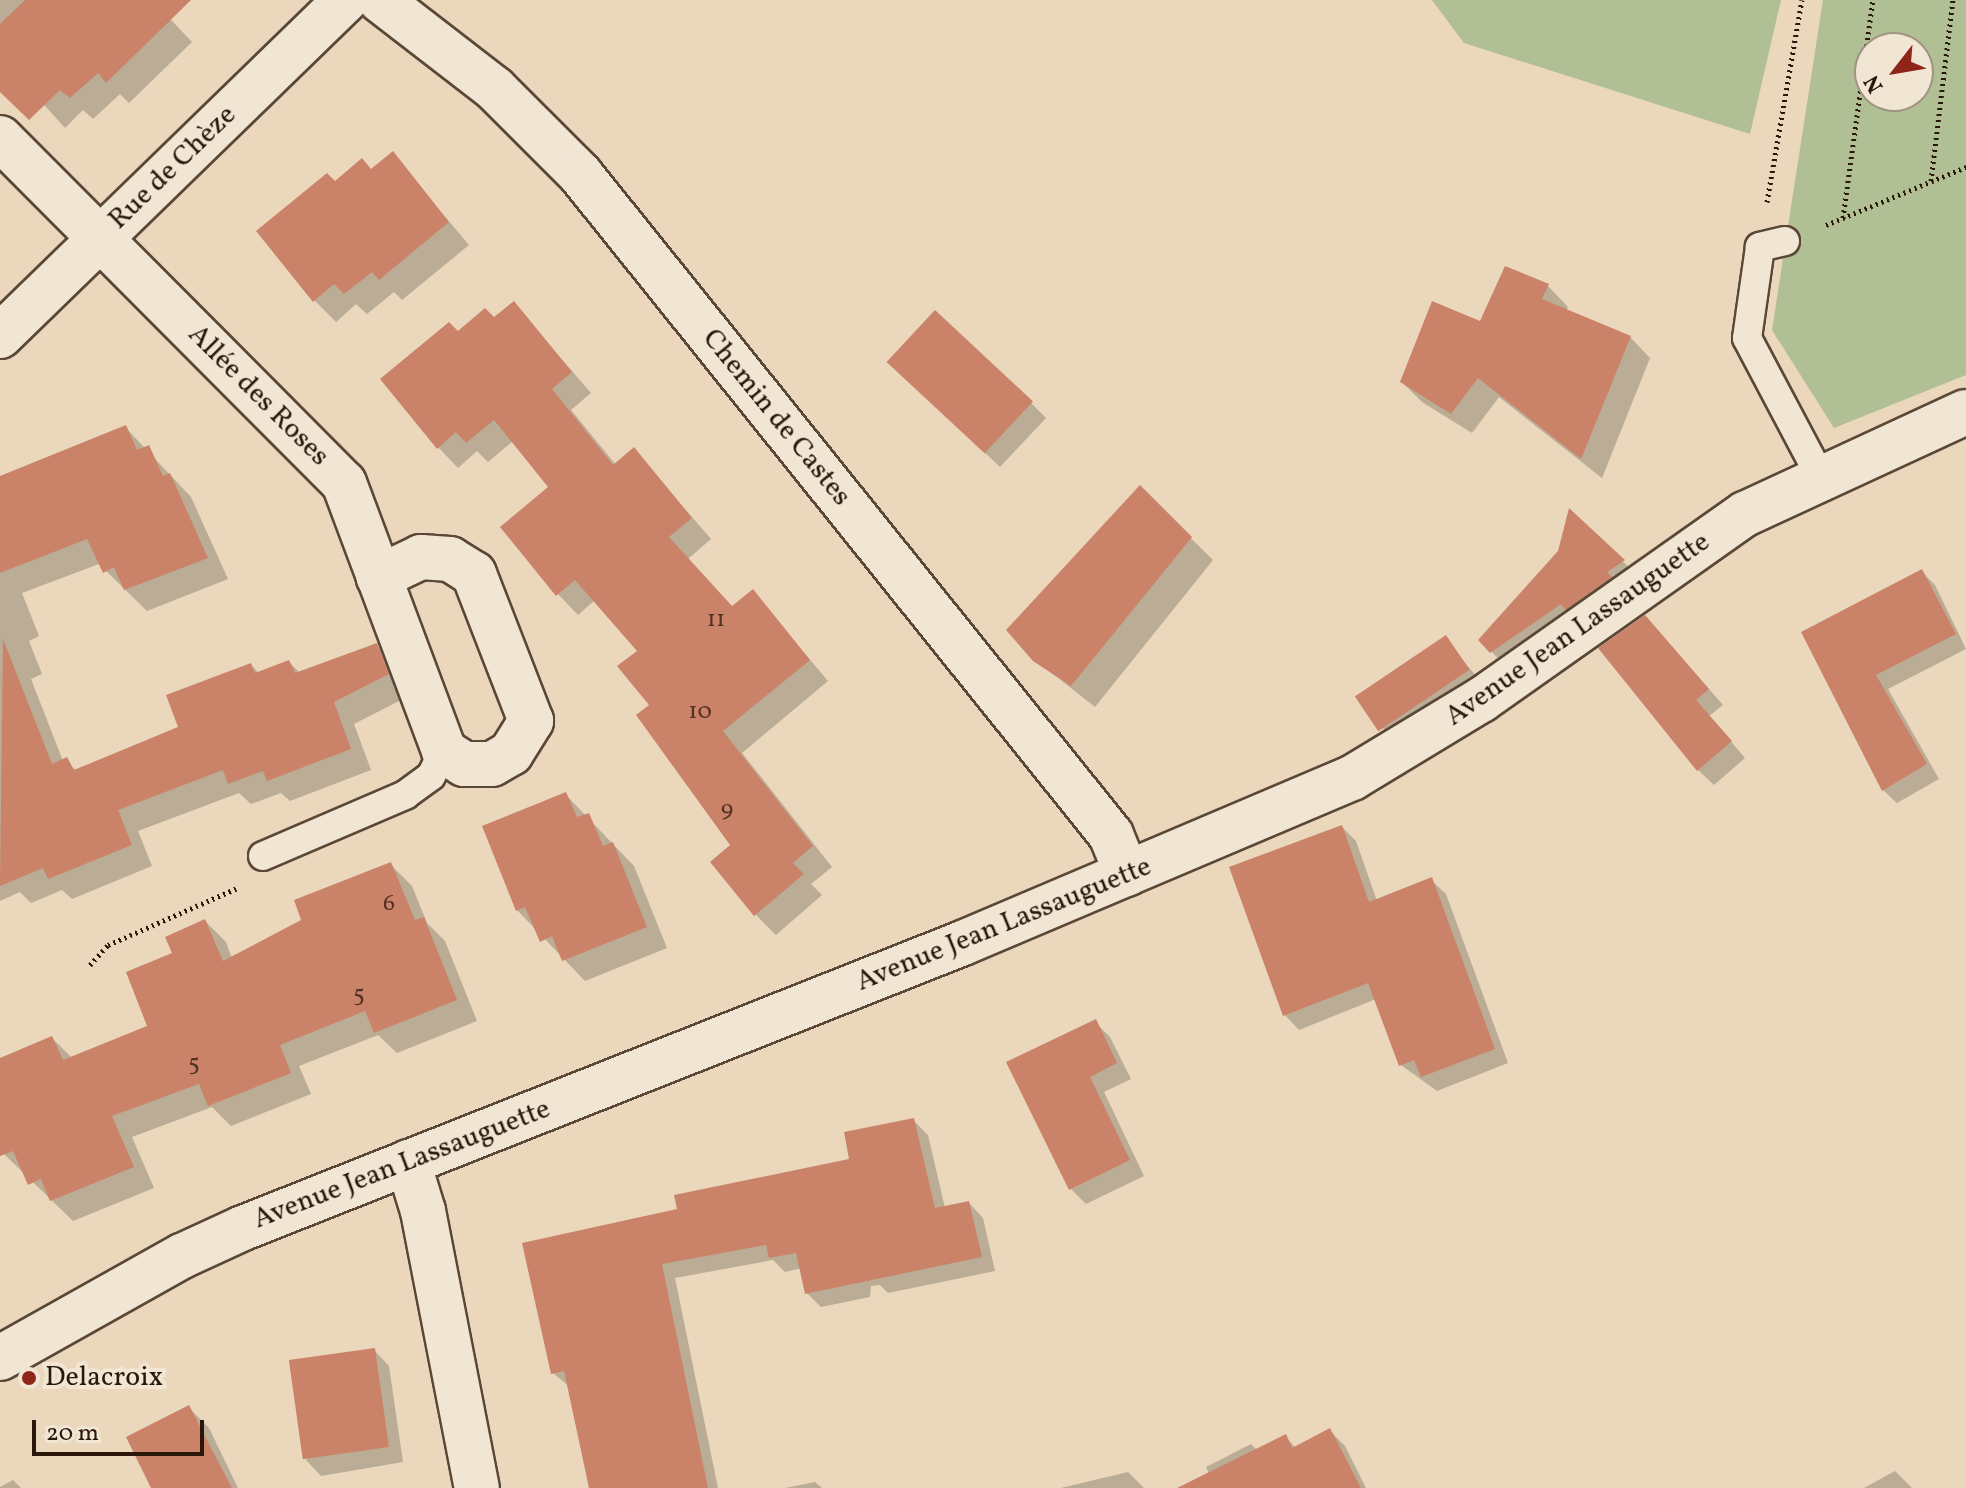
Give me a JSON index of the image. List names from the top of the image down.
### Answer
{
  "streets": {
    "street": [
      "Rue de Chèze",
      "Allée des Roses",
      "Chemin de Castes",
      "Avenue Jean Lassauguette"
    ]
  },
  "crossings": [
    ["Rue de Chèze", "Allée des Roses"],
    ["Chemin de Castes", "Avenue Jean Lassauguette"]
  ],
  "places": ["Delacroix"],
  "house_numbers": [
    "11",
    "10",
    "9",
    "6",
    "5",
    "5"
  ],
  "scale_bar": "20 m",
  "north": "bottom left"
}
